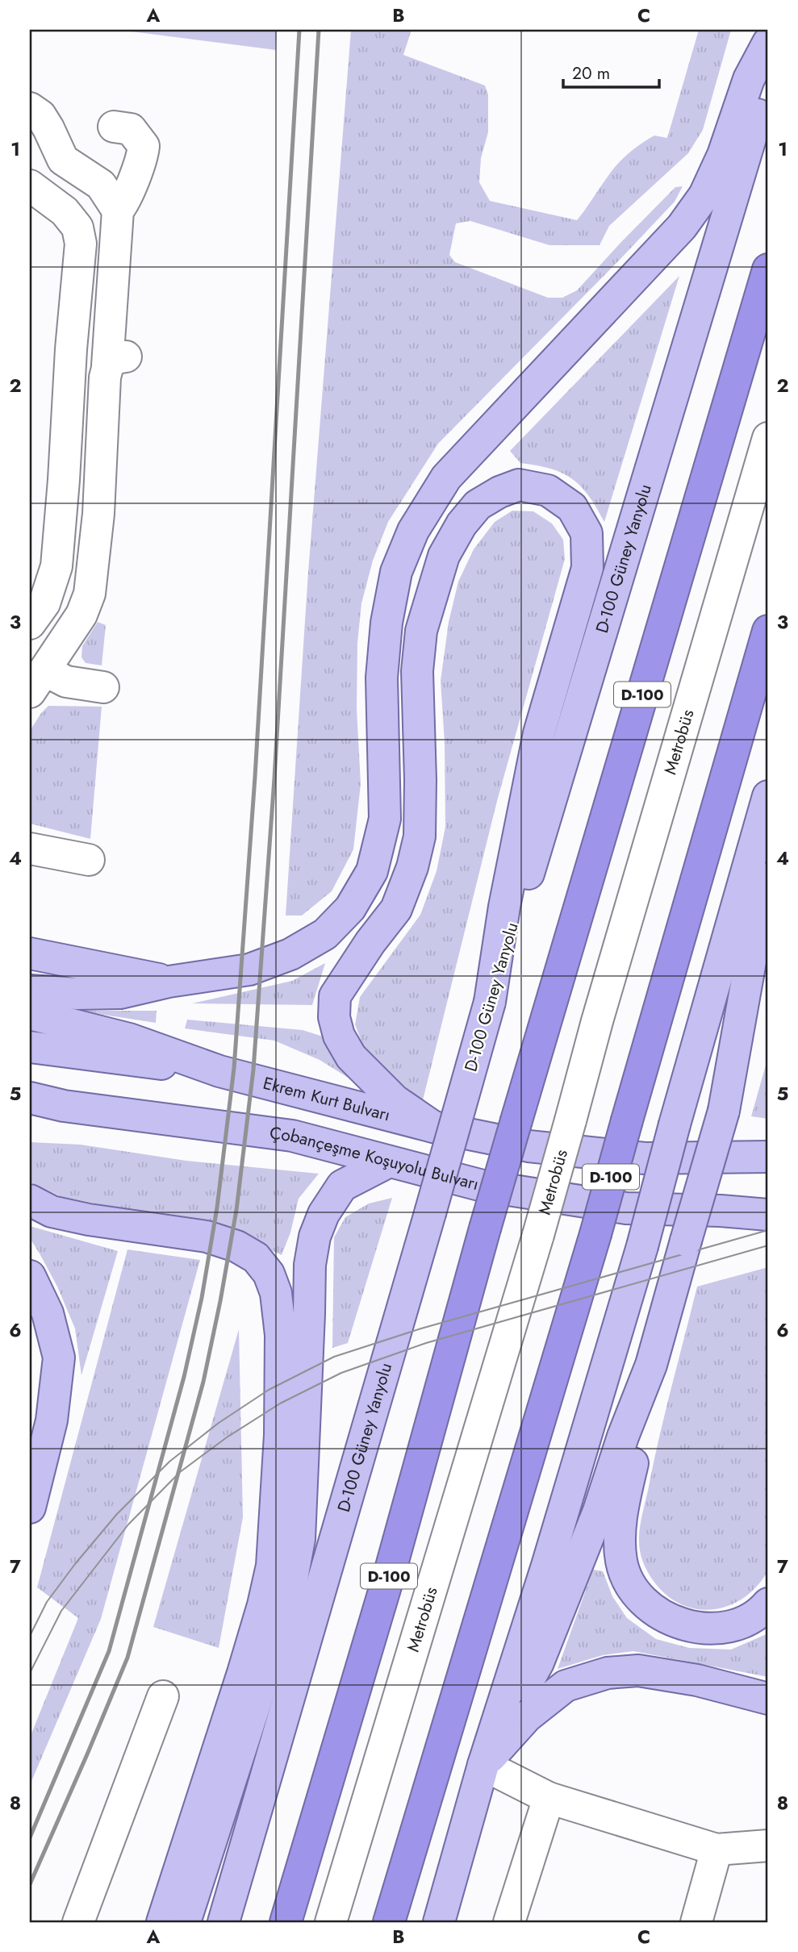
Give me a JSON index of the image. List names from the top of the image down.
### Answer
{
  "streets": {
    "highway": ["D-100"],
    "main road": ["D-100 Güney Yanyolu", "Ekrem Kurt Bulvarı", "Çobançeşme Koşuyolu Bulvarı"],
    "lane": ["Metrobüs"]
  },
  "scale_bar": "20 m",
  "grid": {
    "columns": ["A", "B", "C"],
    "rows": [
      "1",
      "2",
      "3",
      "4",
      "5",
      "6",
      "7",
      "8"
    ]
  }
}
